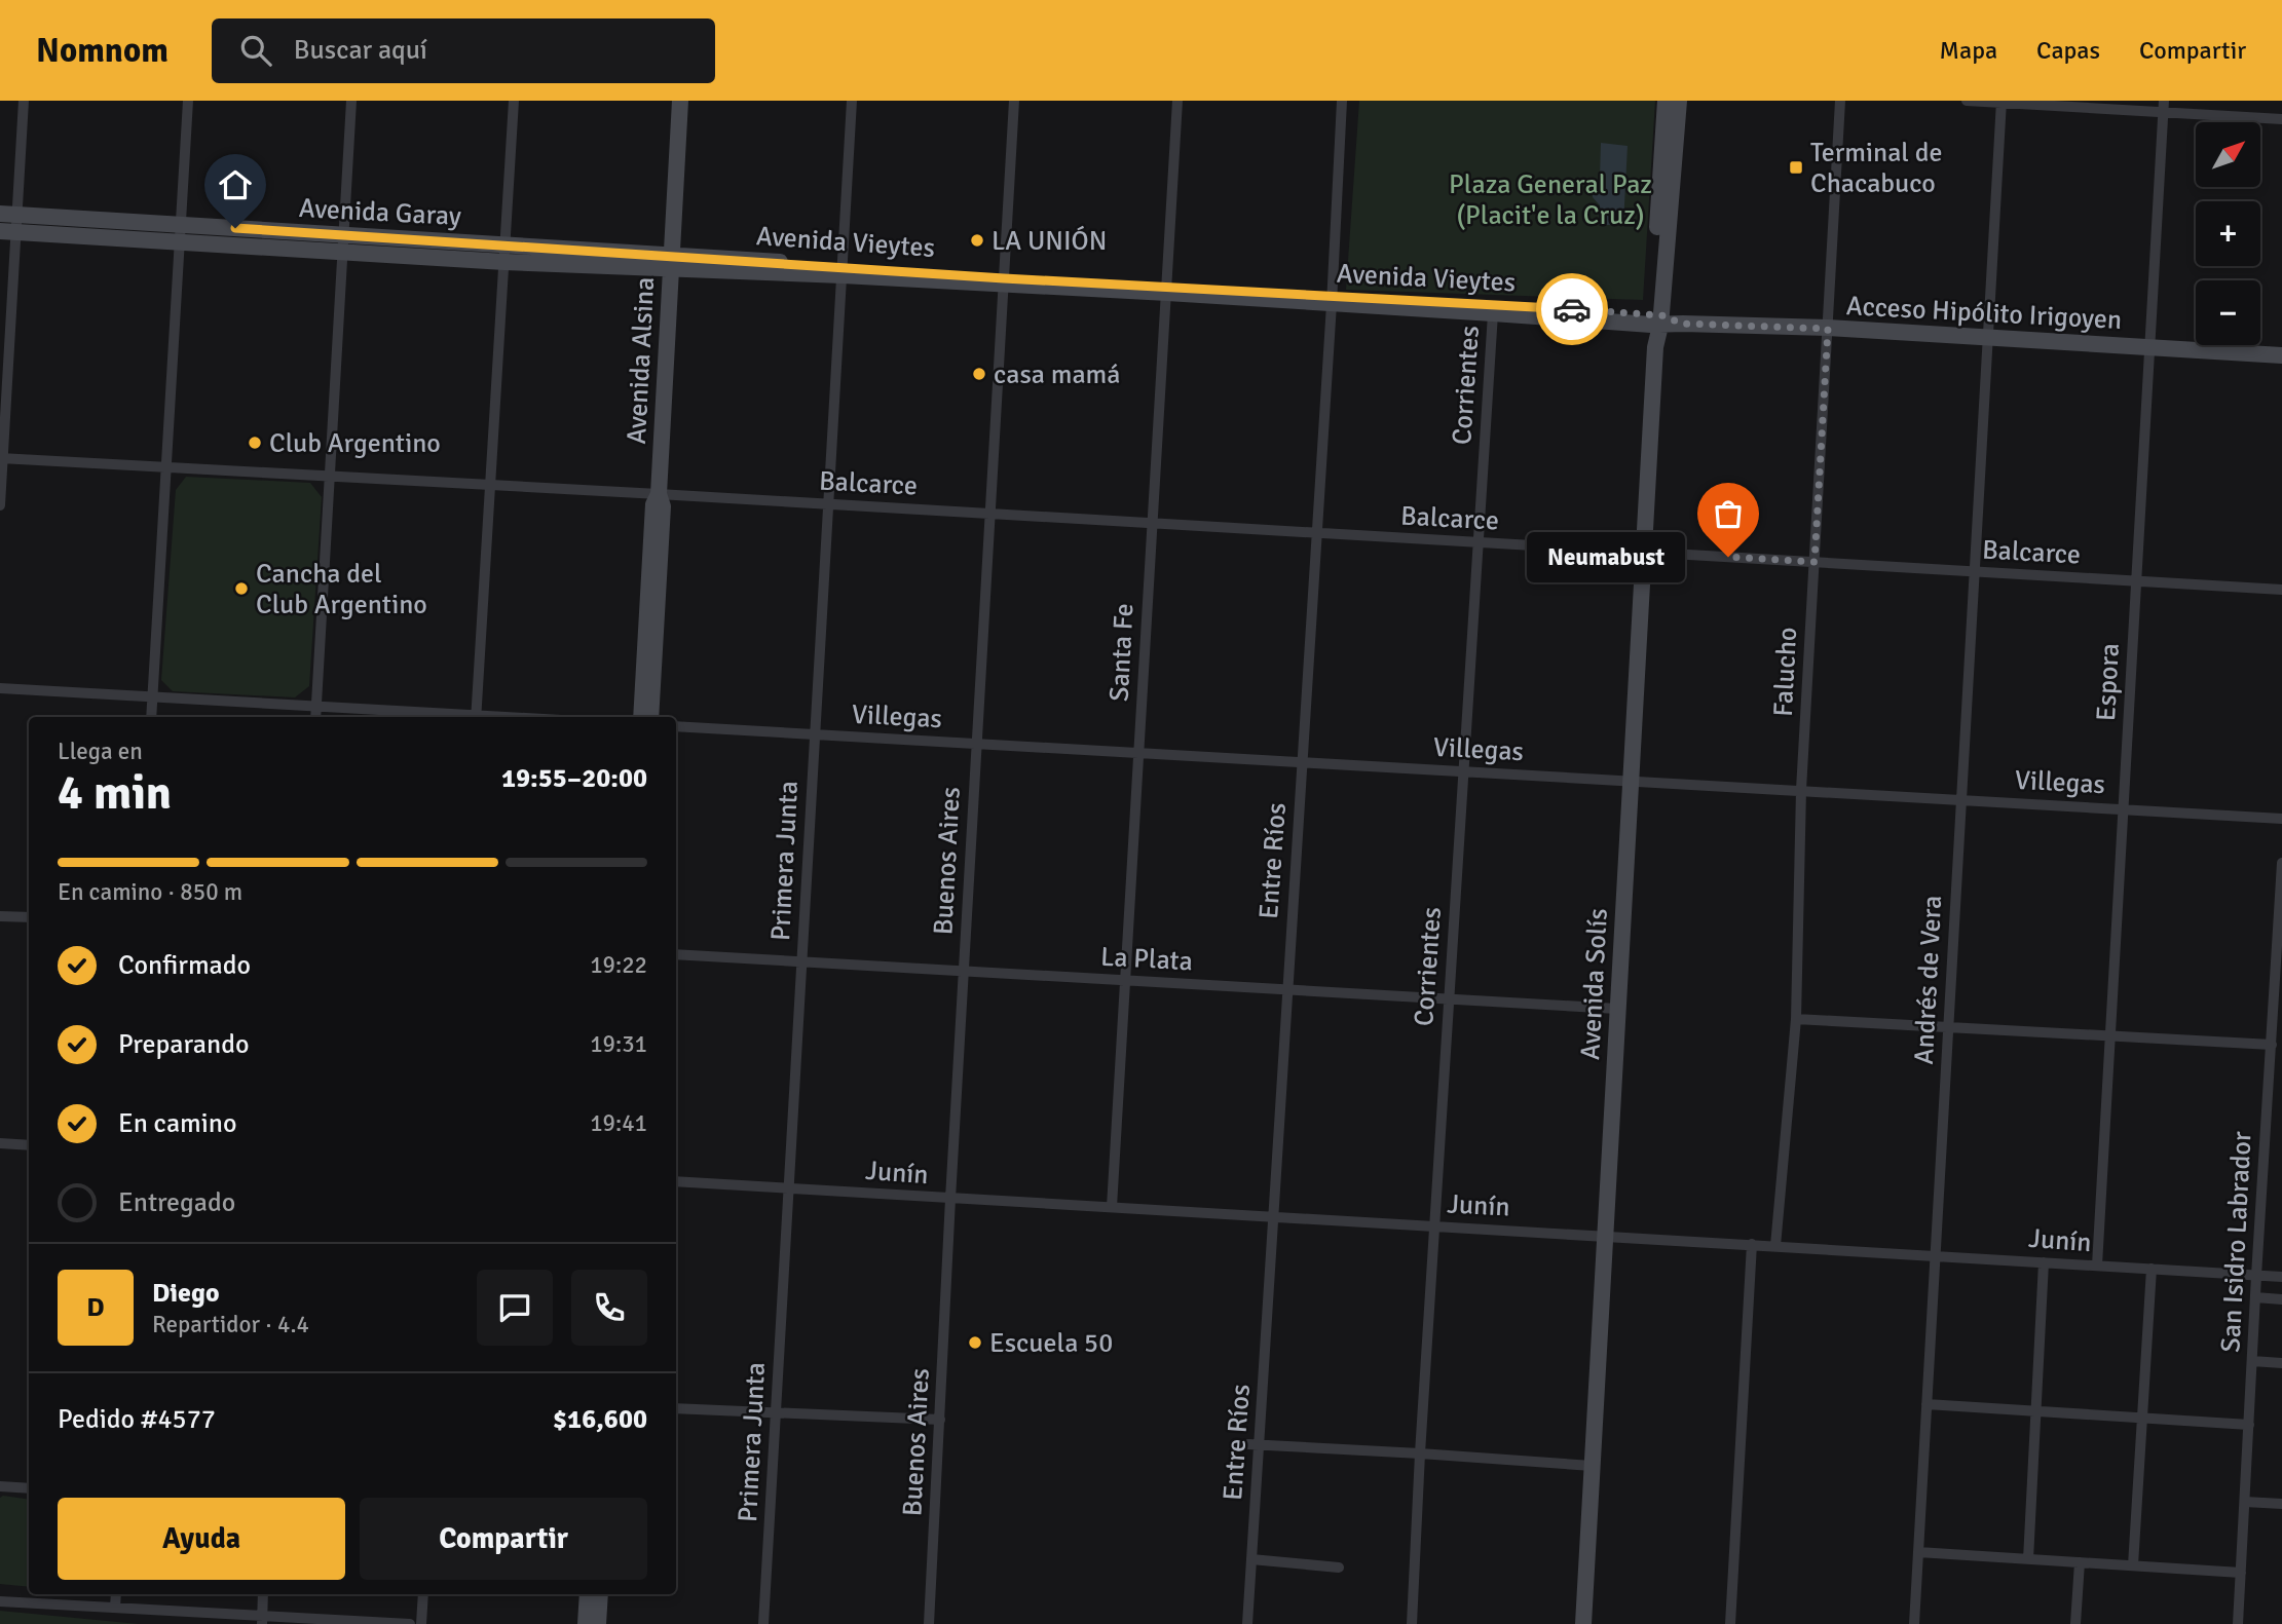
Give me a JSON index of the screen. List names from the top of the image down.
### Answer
{
  "streets": {
    "main road": [
      "Avenida Garay",
      "Avenida Vieytes",
      "Acceso Hipólito Irigoyen",
      "Avenida Alsina",
      "Avenida Solís"
    ],
    "street": [
      "Corrientes",
      "Balcarce",
      "Santa Fe",
      "Falucho",
      "Espora",
      "Villegas",
      "Primera Junta",
      "Buenos Aires",
      "Entre Ríos",
      "La Plata",
      "Andrés de Vera",
      "Junín",
      "San Isidro Labrador"
    ]
  },
  "crossings": [
    ["Avenida Garay", "Avenida Vieytes"],
    ["Avenida Garay", "Avenida Alsina"],
    ["Avenida Vieytes", "Acceso Hipólito Irigoyen"],
    ["Avenida Vieytes", "Avenida Alsina"],
    ["Avenida Vieytes", "Corrientes"],
    ["Avenida Vieytes", "Santa Fe"],
    ["Avenida Vieytes", "Primera Junta"],
    ["Avenida Vieytes", "Buenos Aires"],
    ["Avenida Vieytes", "Entre Ríos"],
    ["Avenida Vieytes", "Avenida Solís"],
    ["Acceso Hipólito Irigoyen", "Falucho"],
    ["Acceso Hipólito Irigoyen", "Espora"],
    ["Acceso Hipólito Irigoyen", "Andrés de Vera"],
    ["Avenida Alsina", "Balcarce"],
    ["Corrientes", "Balcarce"],
    ["Corrientes", "Villegas"],
    ["Corrientes", "La Plata"],
    ["Corrientes", "Junín"],
    ["Balcarce", "Santa Fe"],
    ["Balcarce", "Falucho"],
    ["Balcarce", "Espora"],
    ["Balcarce", "Primera Junta"],
    ["Balcarce", "Buenos Aires"],
    ["Balcarce", "Entre Ríos"],
    ["Balcarce", "Andrés de Vera"],
    ["Balcarce", "Avenida Solís"],
    ["Santa Fe", "Villegas"],
    ["Santa Fe", "La Plata"],
    ["Santa Fe", "Junín"],
    ["Falucho", "Villegas"],
    ["Falucho", "Junín"],
    ["Espora", "Villegas"],
    ["Espora", "Junín"],
    ["Villegas", "Primera Junta"],
    ["Villegas", "Buenos Aires"],
    ["Villegas", "Entre Ríos"],
    ["Villegas", "Andrés de Vera"],
    ["Villegas", "Avenida Solís"],
    ["Primera Junta", "La Plata"],
    ["Primera Junta", "Junín"],
    ["Buenos Aires", "La Plata"],
    ["Buenos Aires", "Junín"],
    ["Entre Ríos", "La Plata"],
    ["Entre Ríos", "Junín"],
    ["La Plata", "Avenida Solís"],
    ["Andrés de Vera", "Junín"],
    ["Avenida Solís", "Junín"],
    ["Junín", "San Isidro Labrador"]
  ],
  "parks": ["Plaza General Paz (Placit'e la Cruz)"],
  "places": {
    "transit": ["Terminal de Chacabuco"],
    "other": [
      "LA UNIÓN",
      "casa mamá",
      "Club Argentino",
      "Neumabust",
      "Cancha del Club Argentino",
      "Escuela 50"
    ]
  },
  "north": "top right",
  "page": {
    "header": "Nomnom",
    "search": "Buscar aquí",
    "nav": ["Mapa", "Capas", "Compartir"],
    "map_buttons": ["+", "−"],
    "bubble": "Neumabust",
    "heading": ["4 min", "Llega en", "19:55–20:00"],
    "panel": [
      "Diego",
      "Repartidor · 4.4",
      "Pedido #4577",
      "$16,600"
    ],
    "bar": "En camino · 850 m",
    "list": [
      ["Confirmado", "19:22"],
      ["Preparando", "19:31"],
      ["En camino", "19:41"],
      "Entregado"
    ],
    "round": "D",
    "buttons": ["Ayuda", "Compartir"]
  }
}
